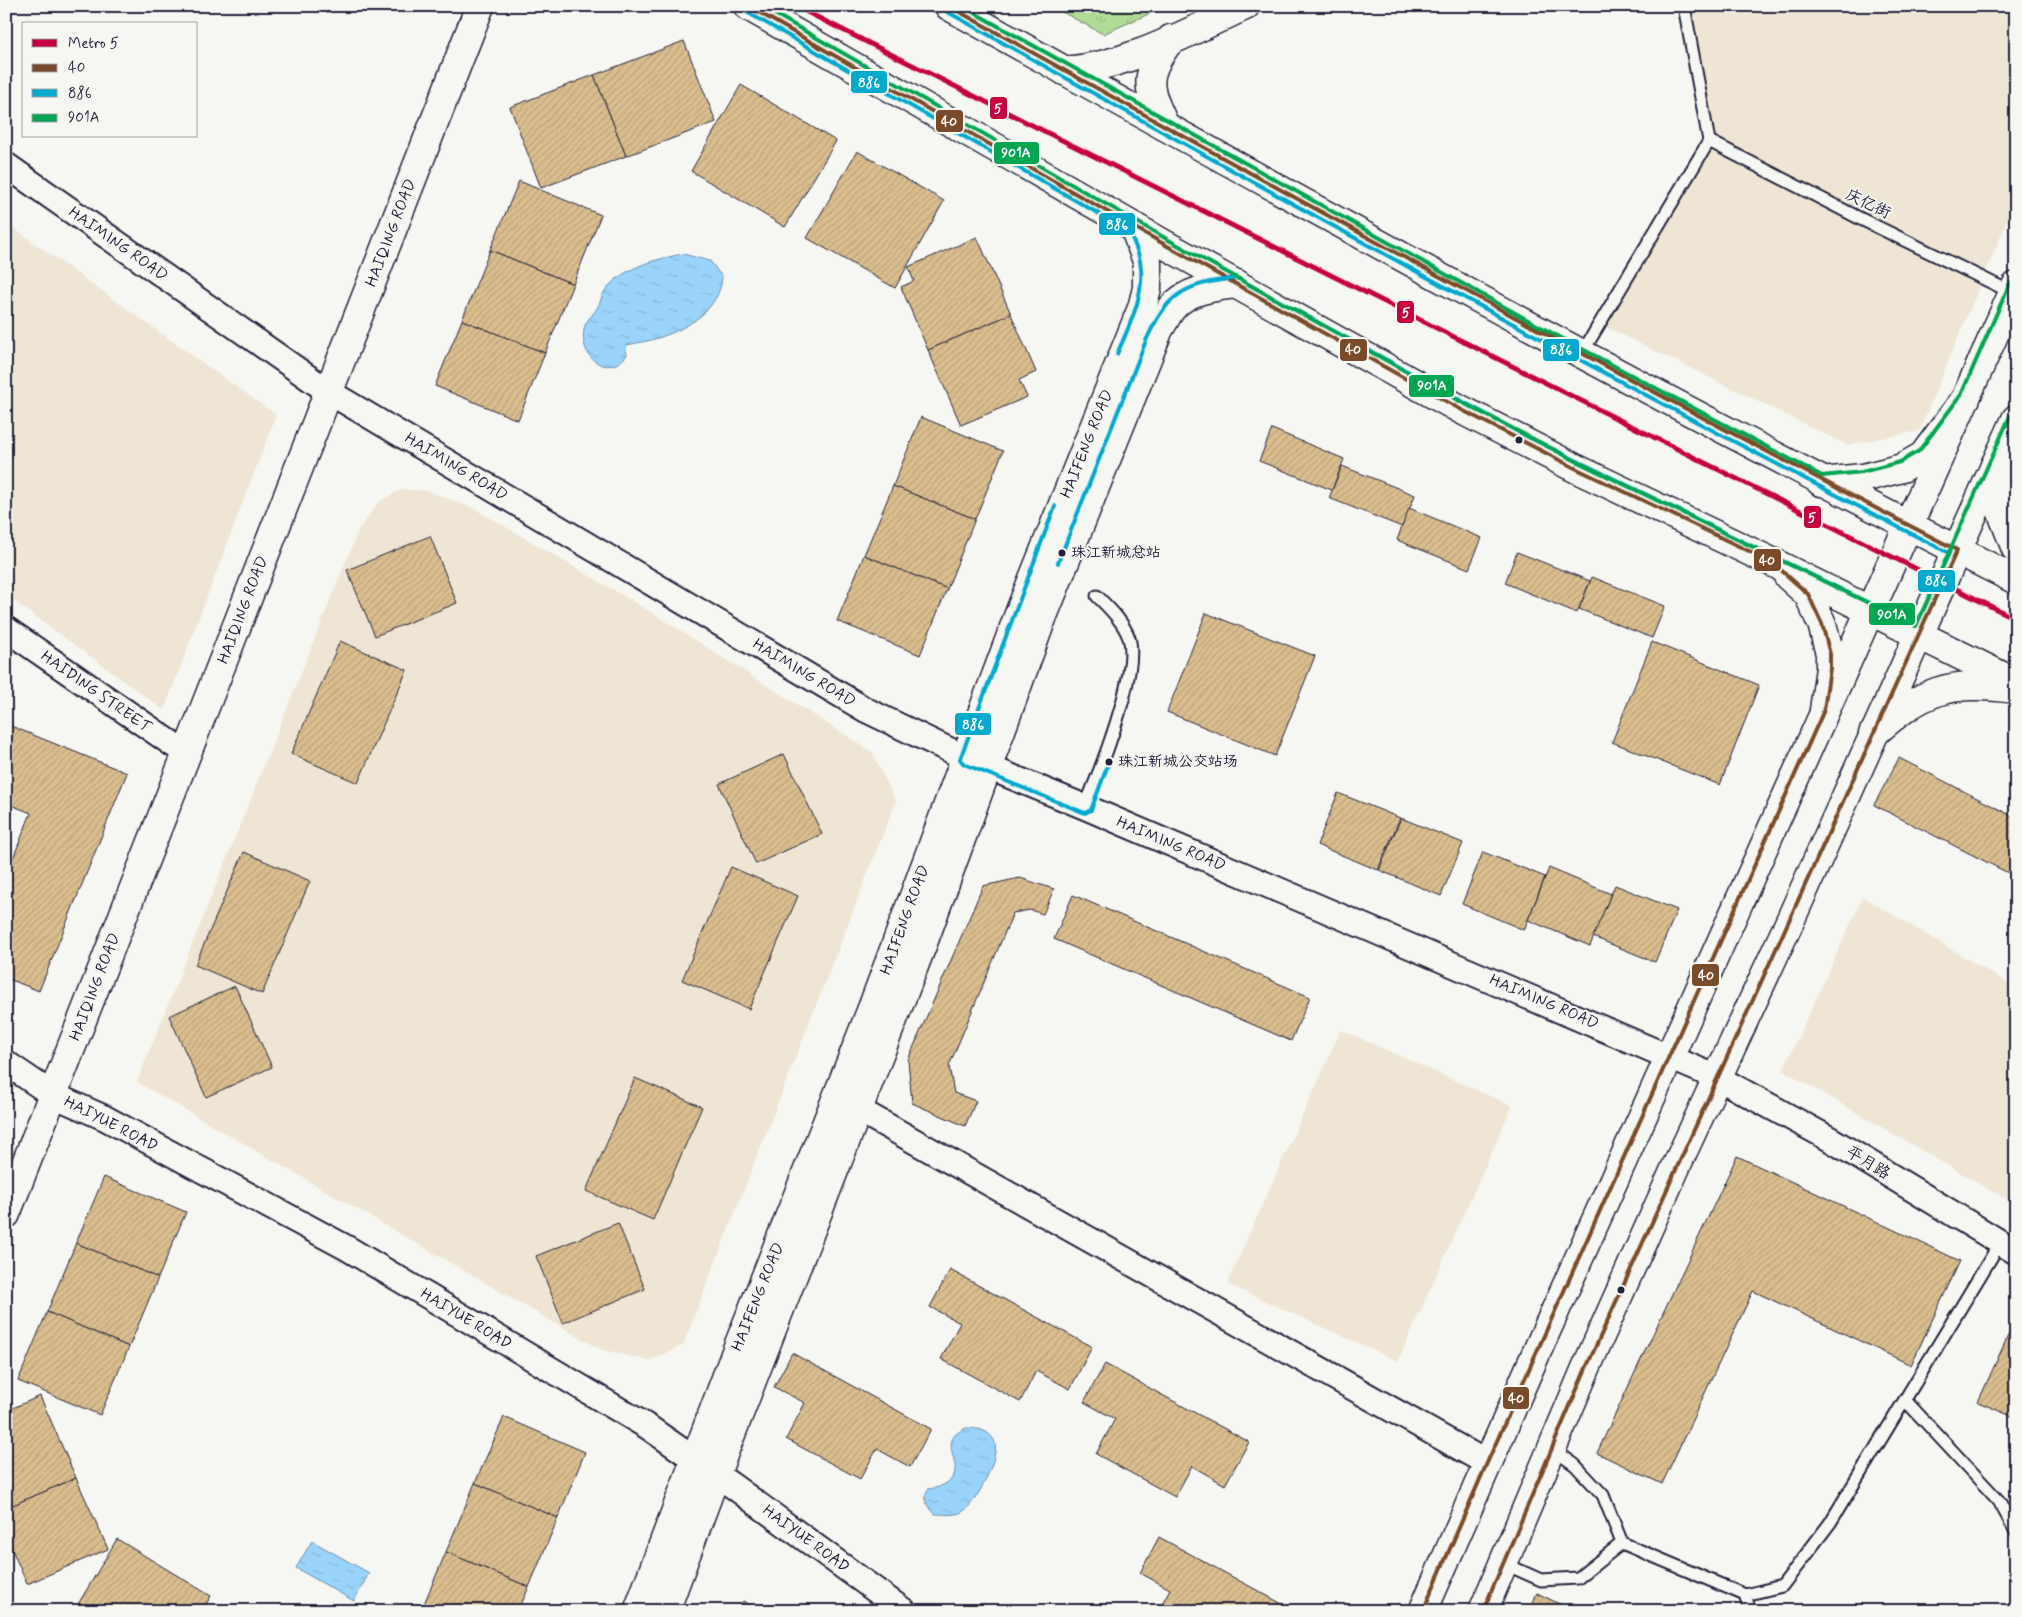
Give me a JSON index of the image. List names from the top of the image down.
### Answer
{
  "streets": {
    "main road": ["HAIQING ROAD", "HAIFENG ROAD"],
    "street": [
      "HAIMING ROAD",
      "HAIDING STREET",
      "HAIYUE ROAD",
      "平月路"
    ],
    "lane": ["庆亿街"]
  },
  "crossings": [
    ["HAIQING ROAD", "HAIMING ROAD"],
    ["HAIQING ROAD", "HAIDING STREET"],
    ["HAIQING ROAD", "HAIYUE ROAD"],
    ["HAIMING ROAD", "HAIFENG ROAD"],
    ["HAIMING ROAD", "平月路"],
    ["HAIFENG ROAD", "HAIYUE ROAD"]
  ],
  "places": ["珠江新城总站", "珠江新城公交站场"],
  "lines": [
    "metro line 5",
    "transit line 40",
    "transit line 901A",
    "transit line 886"
  ],
  "legend": [
    "Metro 5",
    "40",
    "886",
    "901A"
  ]
}
